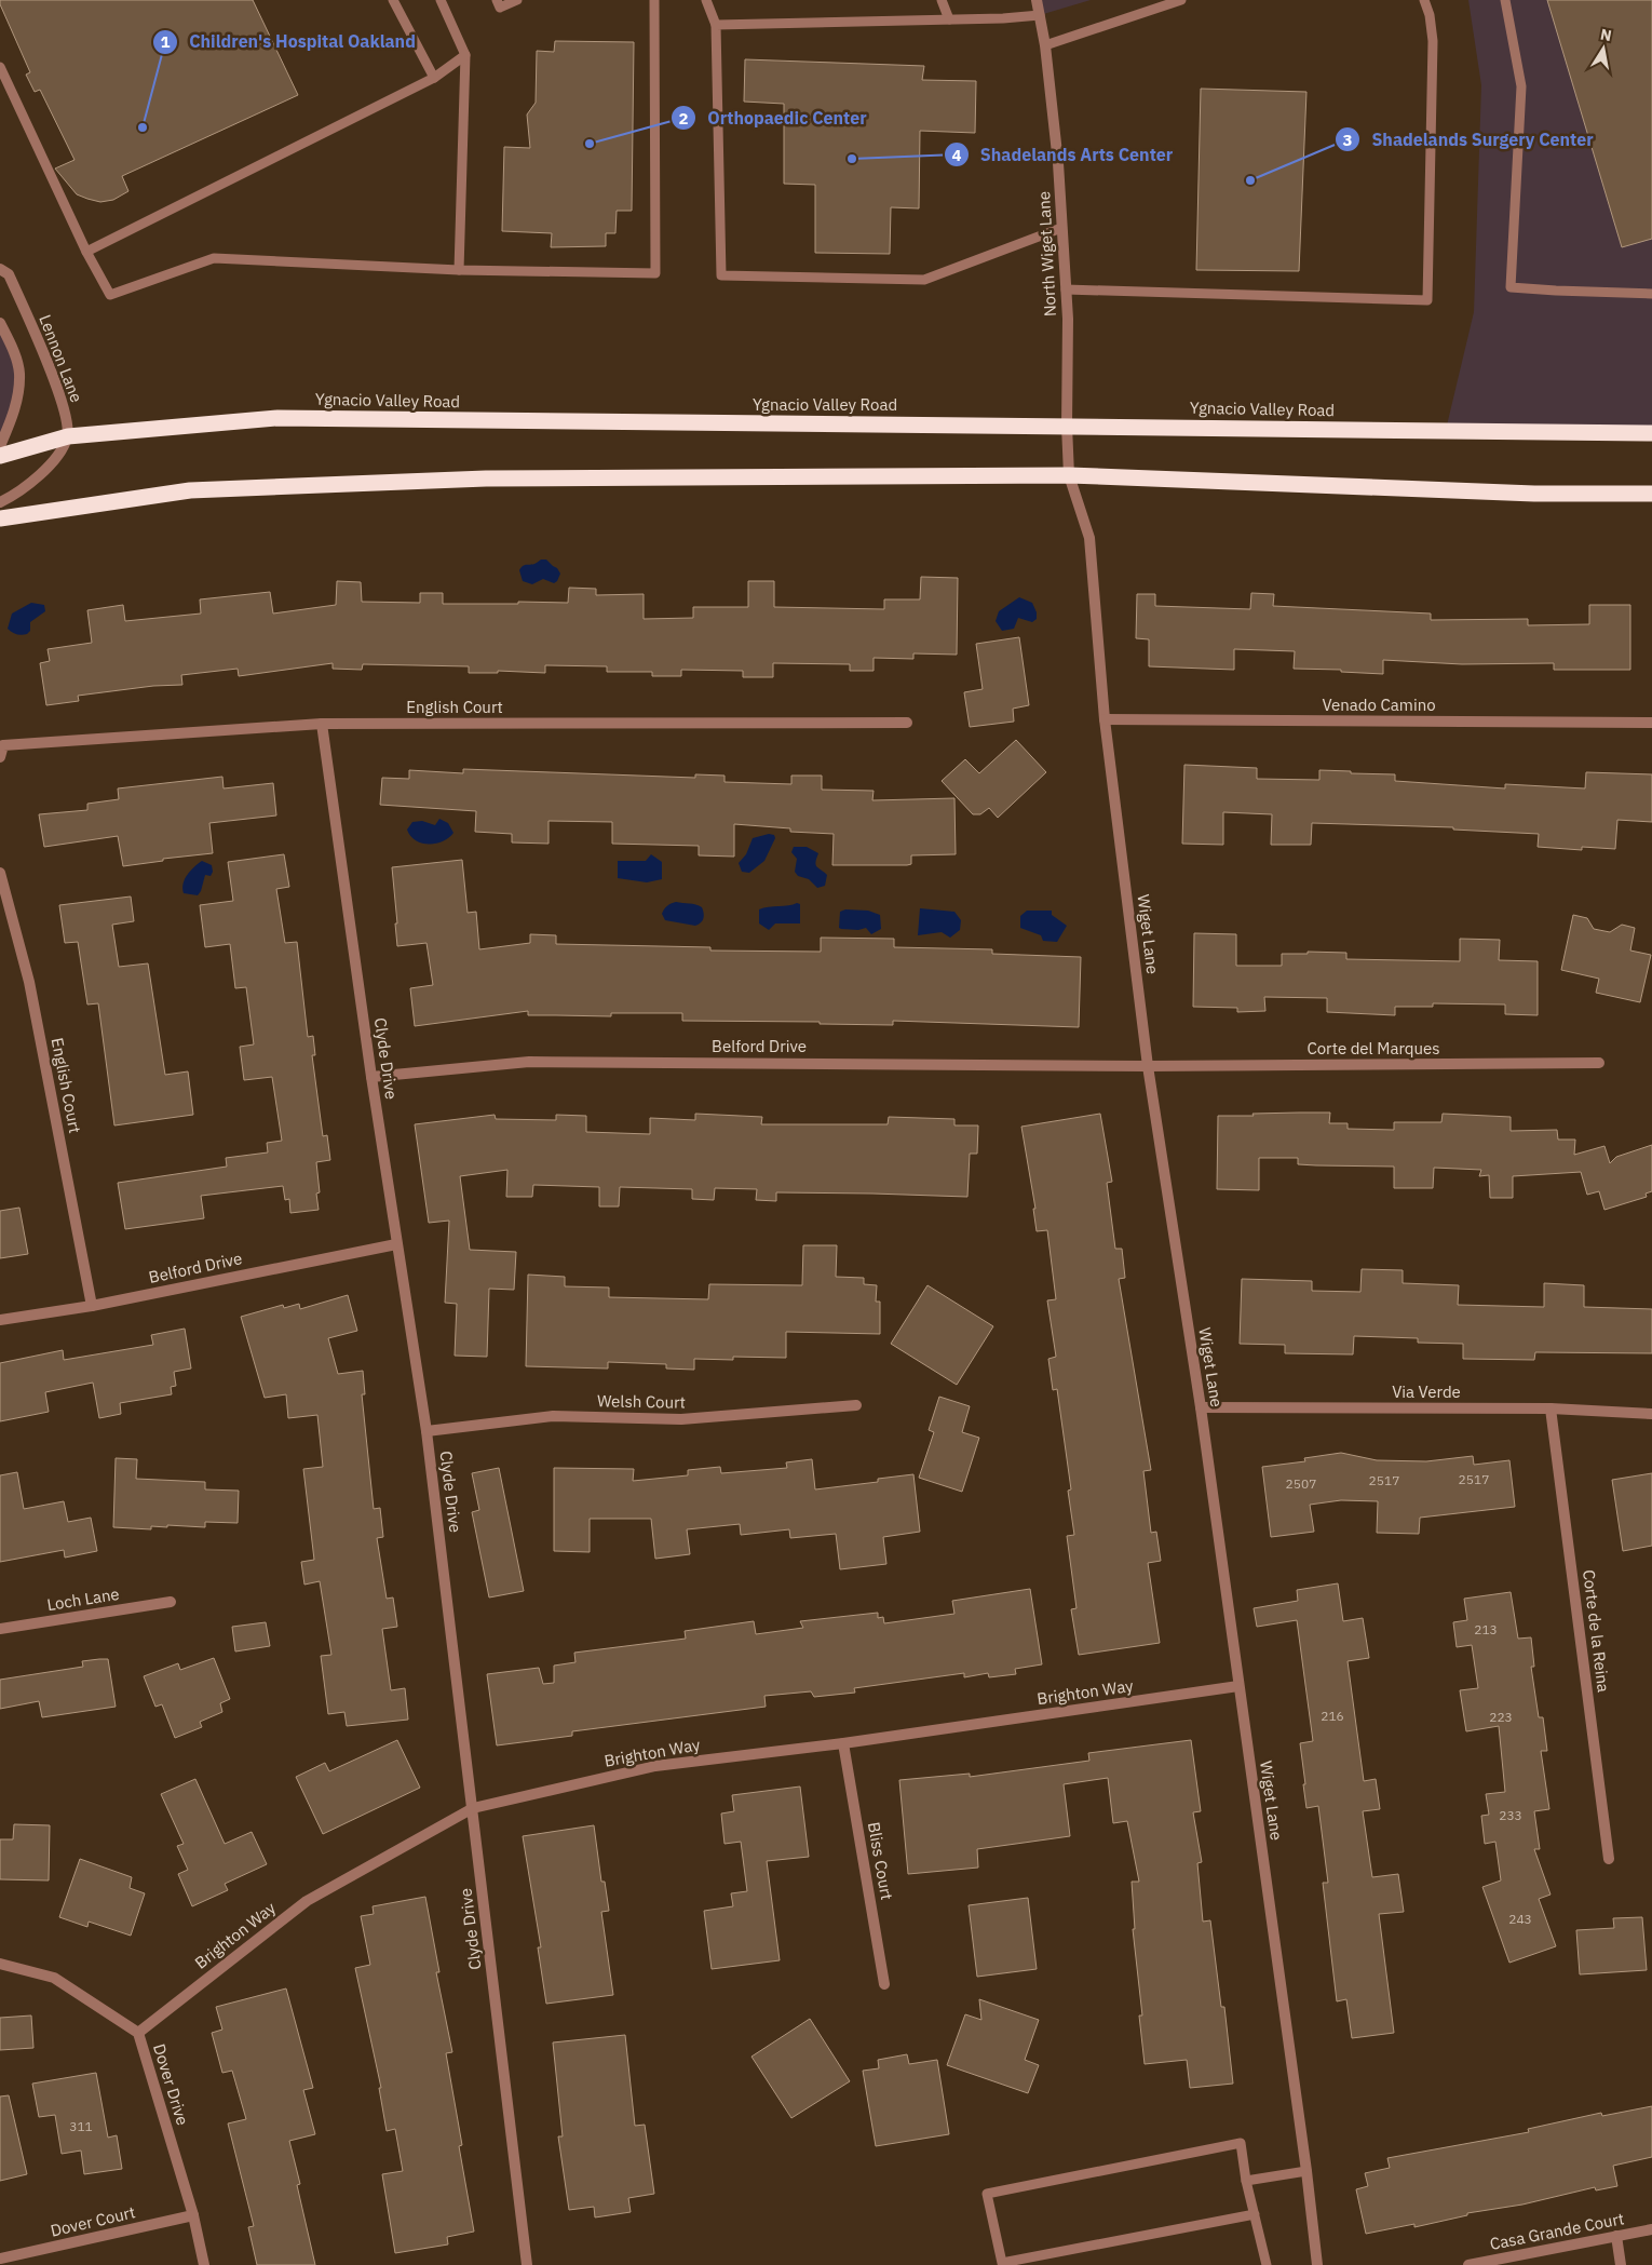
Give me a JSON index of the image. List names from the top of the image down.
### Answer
{
  "streets": {
    "highway": ["Ygnacio Valley Road"],
    "street": [
      "North Wiget Lane",
      "Lennon Lane",
      "Venado Camino",
      "English Court",
      "Wiget Lane",
      "Belford Drive",
      "Corte del Marques",
      "Clyde Drive",
      "Via Verde",
      "Welsh Court",
      "Loch Lane",
      "Corte de la Reina",
      "Brighton Way",
      "Bliss Court",
      "Dover Drive",
      "Dover Court",
      "Casa Grande Court"
    ]
  },
  "crossings": [
    ["North Wiget Lane", "Ygnacio Valley Road"],
    ["North Wiget Lane", "Wiget Lane"],
    ["Lennon Lane", "Ygnacio Valley Road"],
    ["Venado Camino", "Wiget Lane"],
    ["English Court", "Belford Drive"],
    ["English Court", "Clyde Drive"],
    ["Wiget Lane", "Belford Drive"],
    ["Wiget Lane", "Corte del Marques"],
    ["Wiget Lane", "Via Verde"],
    ["Wiget Lane", "Brighton Way"],
    ["Belford Drive", "Corte del Marques"],
    ["Belford Drive", "Clyde Drive"],
    ["Clyde Drive", "Welsh Court"],
    ["Clyde Drive", "Brighton Way"],
    ["Via Verde", "Corte de la Reina"],
    ["Brighton Way", "Bliss Court"],
    ["Brighton Way", "Dover Drive"],
    ["Dover Drive", "Dover Court"]
  ],
  "places": [
    "Children's Hospital Oakland",
    "Orthopaedic Center",
    "Shadelands Arts Center",
    "Shadelands Surgery Center"
  ],
  "house_numbers": [
    "2517",
    "2517",
    "2507",
    "213",
    "216",
    "223",
    "233",
    "243",
    "311"
  ],
  "north": "top"
}
